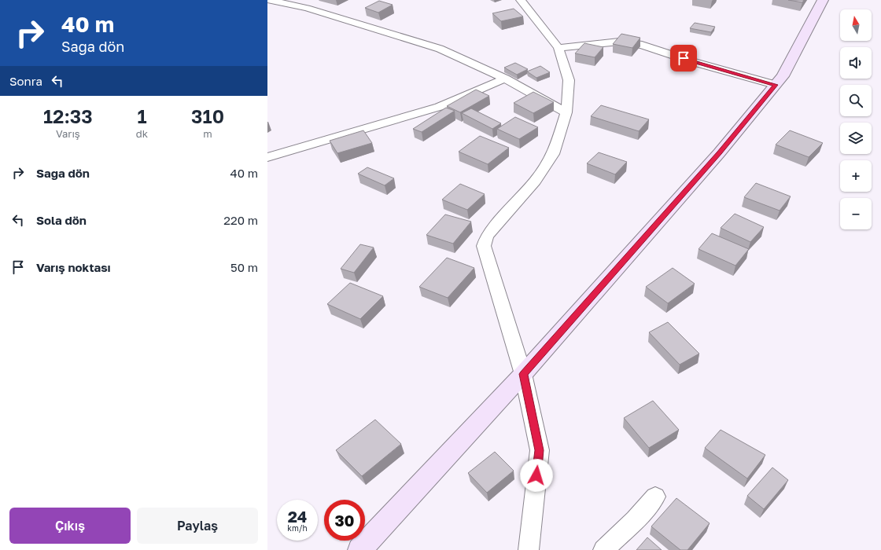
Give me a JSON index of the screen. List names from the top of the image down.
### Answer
{
  "north": "top",
  "page": {
    "turn": ["40 m", "Sağa dön"],
    "map_buttons": ["+", "−"],
    "then": "Sonra",
    "eta": [
      "12:33",
      "Varış",
      "1",
      "dk",
      "310",
      "m"
    ],
    "list": [
      {
        "name": "Sağa dön",
        "value": "40 m"
      },
      {
        "name": "Sola dön",
        "value": "220 m"
      },
      {
        "name": "Varış noktası",
        "value": "50 m"
      }
    ],
    "speed": "24 km/h",
    "limit": "30",
    "buttons": ["Çıkış", "Paylaş"]
  }
}
